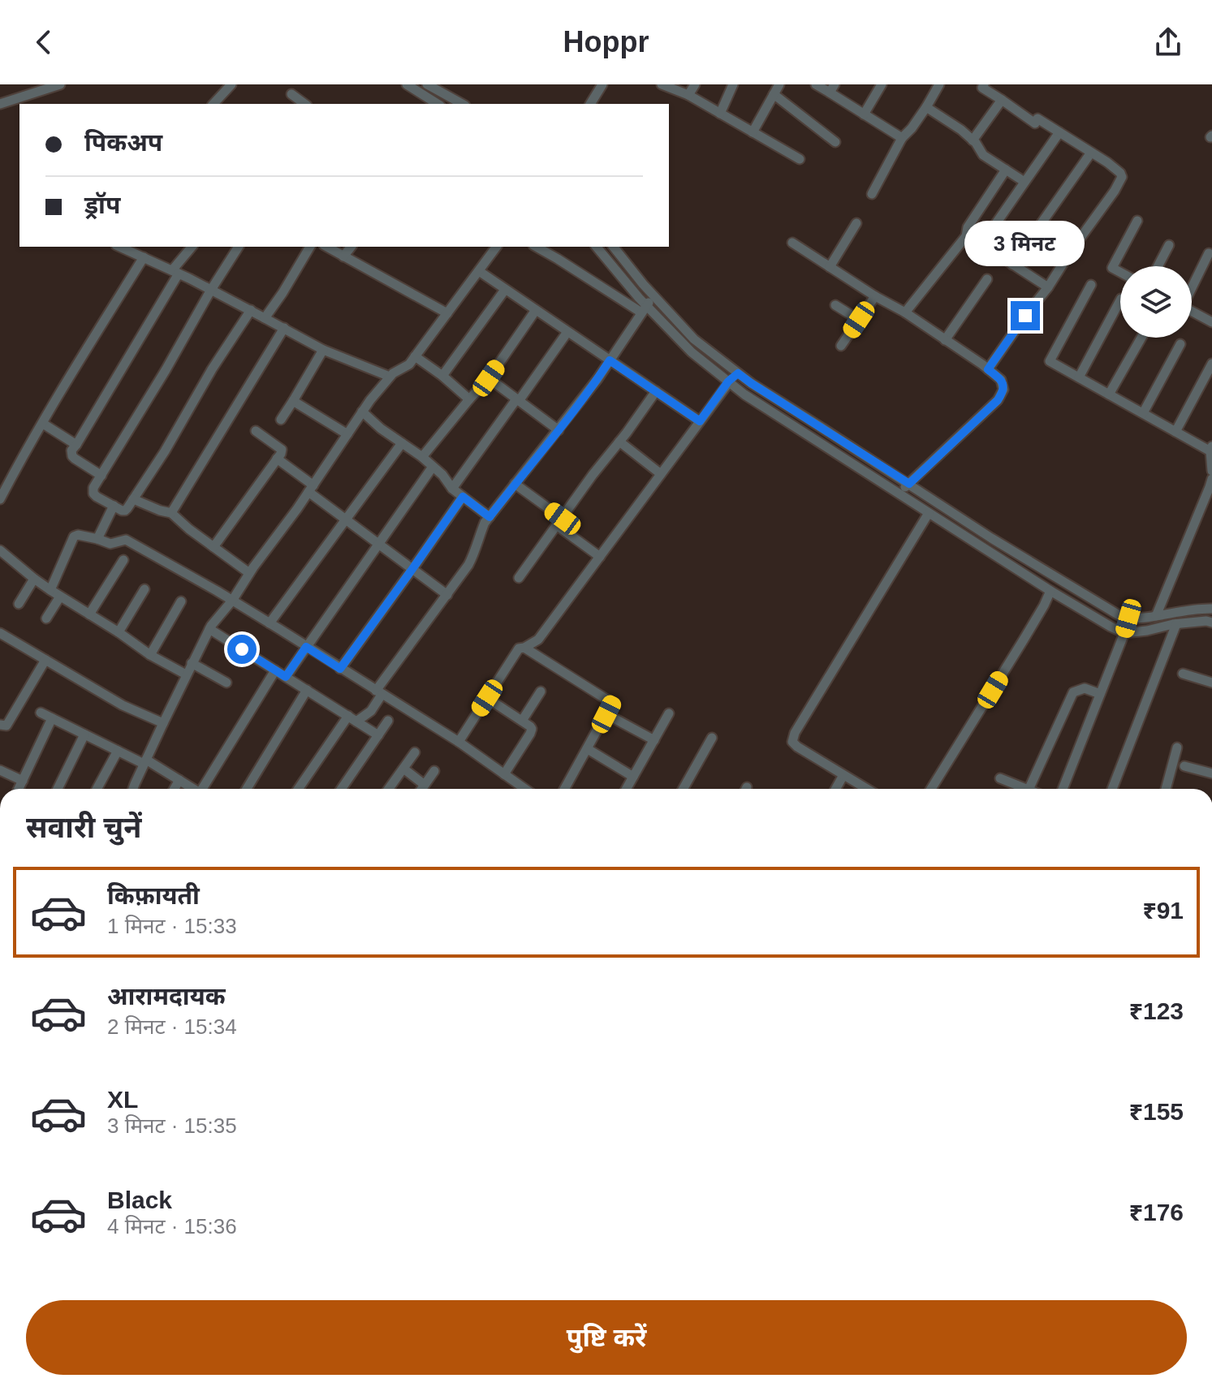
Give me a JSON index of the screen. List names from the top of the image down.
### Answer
{
  "page": {
    "header": "Hoppr",
    "banner": ["पिकअप", "ड्रॉप"],
    "bubble": "3 मिनट",
    "heading": "सवारी चुनें",
    "list": [
      {
        "name": "किफ़ायती",
        "note": "1 मिनट · 15:33",
        "value": "₹91"
      },
      {
        "name": "आरामदायक",
        "note": "2 मिनट · 15:34",
        "value": "₹123"
      },
      {
        "name": "XL",
        "note": "3 मिनट · 15:35",
        "value": "₹155"
      },
      {
        "name": "Black",
        "note": "4 मिनट · 15:36",
        "value": "₹176"
      }
    ],
    "buttons": "पुष्टि करें"
  }
}
